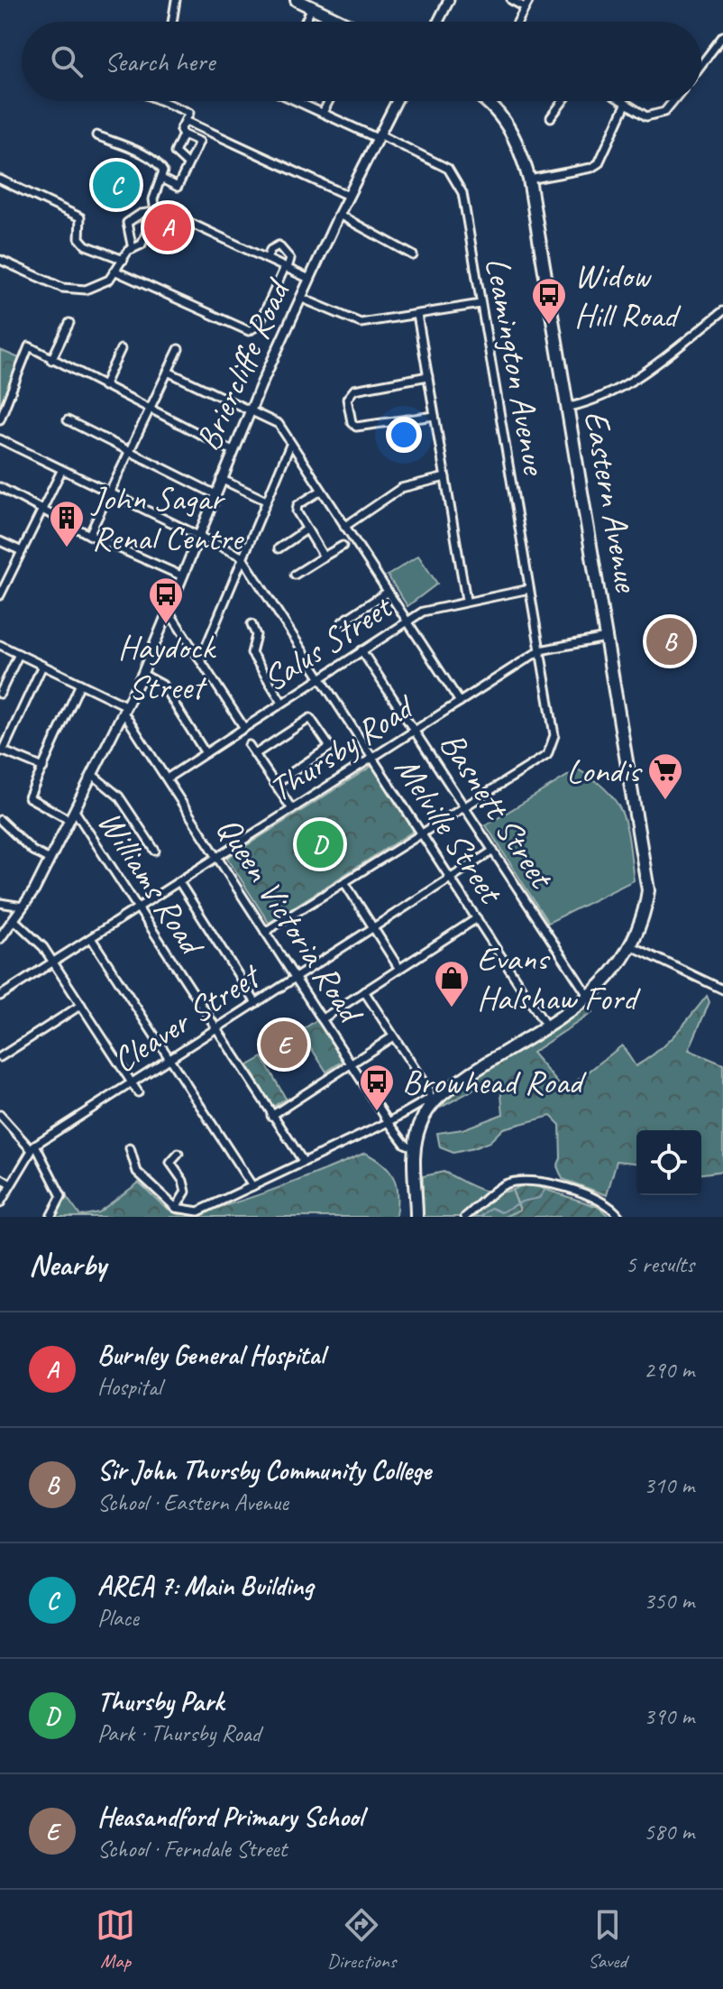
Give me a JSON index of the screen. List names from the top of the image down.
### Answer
{
  "streets": {
    "highway": ["Eastern Avenue"],
    "street": [
      "Leamington Avenue",
      "Briercliffe Road",
      "Salus Street",
      "Thursby Road",
      "Basnett Street",
      "Melville Street",
      "Williams Road",
      "Queen Victoria Road",
      "Cleaver Street"
    ]
  },
  "crossings": [
    ["Leamington Avenue", "Briercliffe Road"],
    ["Leamington Avenue", "Salus Street"],
    ["Leamington Avenue", "Thursby Road"],
    ["Leamington Avenue", "Basnett Street"],
    ["Briercliffe Road", "Williams Road"],
    ["Briercliffe Road", "Queen Victoria Road"],
    ["Eastern Avenue", "Thursby Road"],
    ["Eastern Avenue", "Basnett Street"],
    ["Eastern Avenue", "Melville Street"],
    ["Eastern Avenue", "Queen Victoria Road"],
    ["Salus Street", "Basnett Street"],
    ["Salus Street", "Melville Street"],
    ["Salus Street", "Queen Victoria Road"],
    ["Thursby Road", "Basnett Street"],
    ["Thursby Road", "Melville Street"],
    ["Thursby Road", "Williams Road"],
    ["Thursby Road", "Queen Victoria Road"],
    ["Basnett Street", "Cleaver Street"],
    ["Melville Street", "Cleaver Street"],
    ["Williams Road", "Cleaver Street"],
    ["Queen Victoria Road", "Cleaver Street"]
  ],
  "places": {
    "bus stop": ["Widow Hill Road", "Haydock Street", "Browhead Road"],
    "building": ["John Sagar Renal Centre"],
    "supermarket": ["Londis"],
    "shop": ["Evans Halshaw Ford"]
  },
  "page": {
    "search": "Search here",
    "pins": [
      "C",
      "A",
      "B",
      "D",
      "E"
    ],
    "heading": ["Nearby", "5 results"],
    "list": [
      {
        "mark": "A",
        "name": "Burnley General Hospital",
        "note": "Hospital",
        "value": "290 m"
      },
      {
        "mark": "B",
        "name": "Sir John Thursby Community College",
        "note": "School · Eastern Avenue",
        "value": "310 m"
      },
      {
        "mark": "C",
        "name": "AREA 7: Main Building",
        "note": "Place",
        "value": "350 m"
      },
      {
        "mark": "D",
        "name": "Thursby Park",
        "note": "Park · Thursby Road",
        "value": "390 m"
      },
      {
        "mark": "E",
        "name": "Heasandford Primary School",
        "note": "School · Ferndale Street",
        "value": "580 m"
      }
    ],
    "nav": ["Map", "Directions", "Saved"]
  }
}
